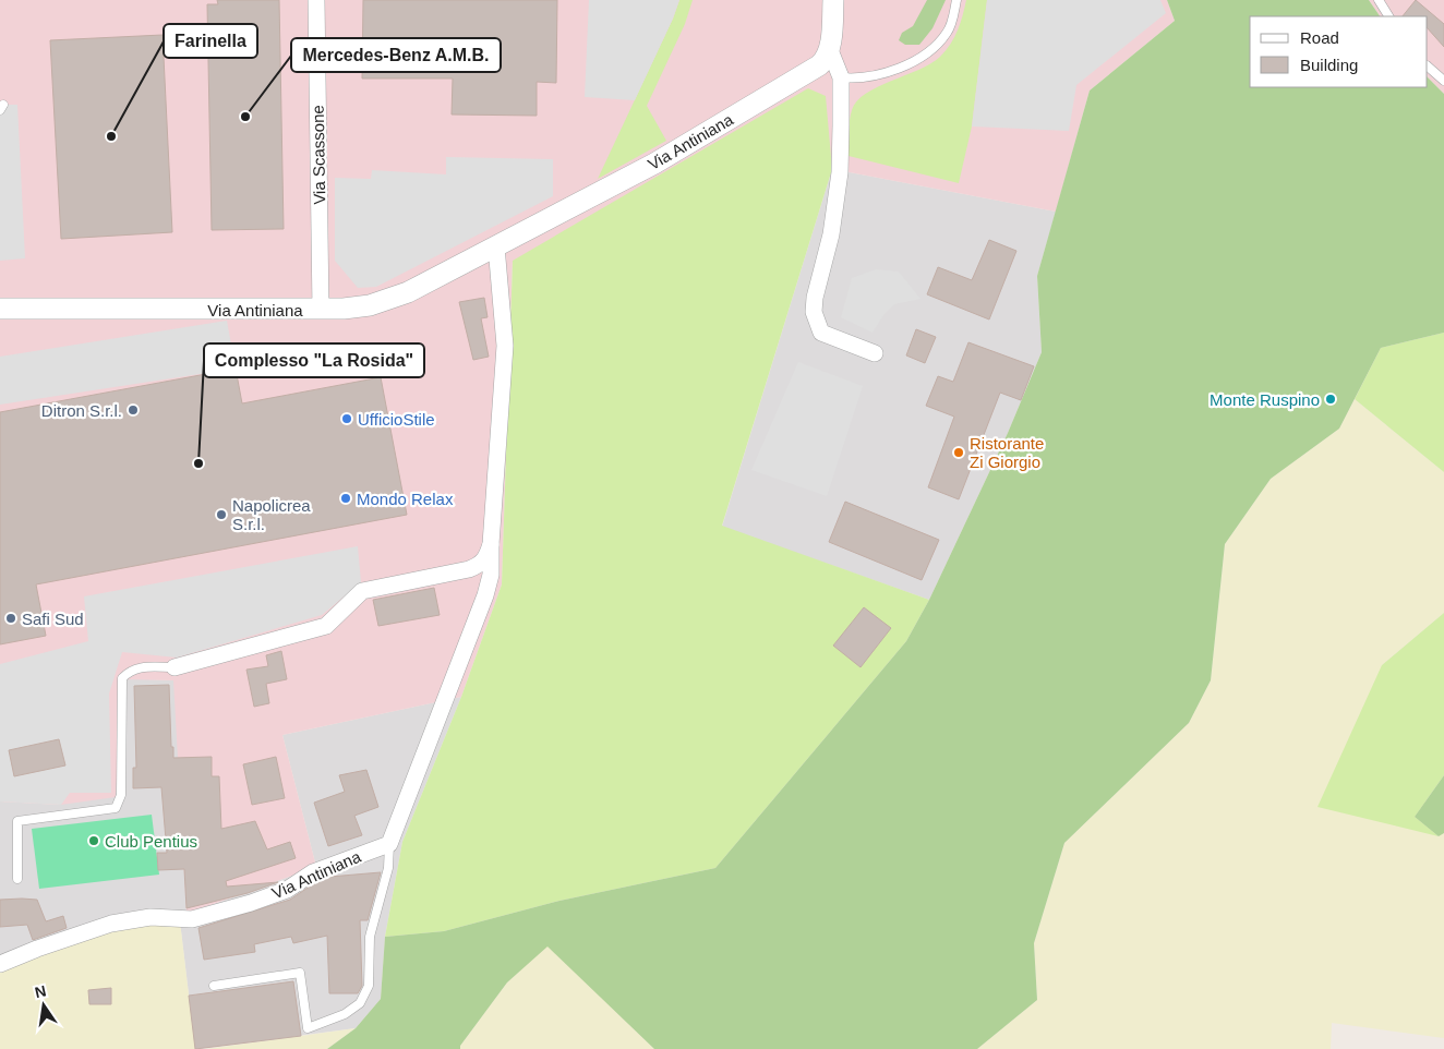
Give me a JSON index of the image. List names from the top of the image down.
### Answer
{
  "streets": {
    "street": ["Via Antiniana", "Via Scassone"]
  },
  "crossings": [
    ["Via Antiniana", "Via Scassone"]
  ],
  "places": [
    "Mercedes-Benz A.M.B.",
    "Farinella",
    "Monte Ruspino",
    "Ditron S.r.l.",
    "UfficioStile",
    "Ristorante Zi Giorgio",
    "Complesso \"La Rosida\"",
    "Mondo Relax",
    "Napolicrea S.r.l.",
    "Safi Sud",
    "Club Pentius"
  ],
  "legend": ["Road", "Building"],
  "north": "top"
}
